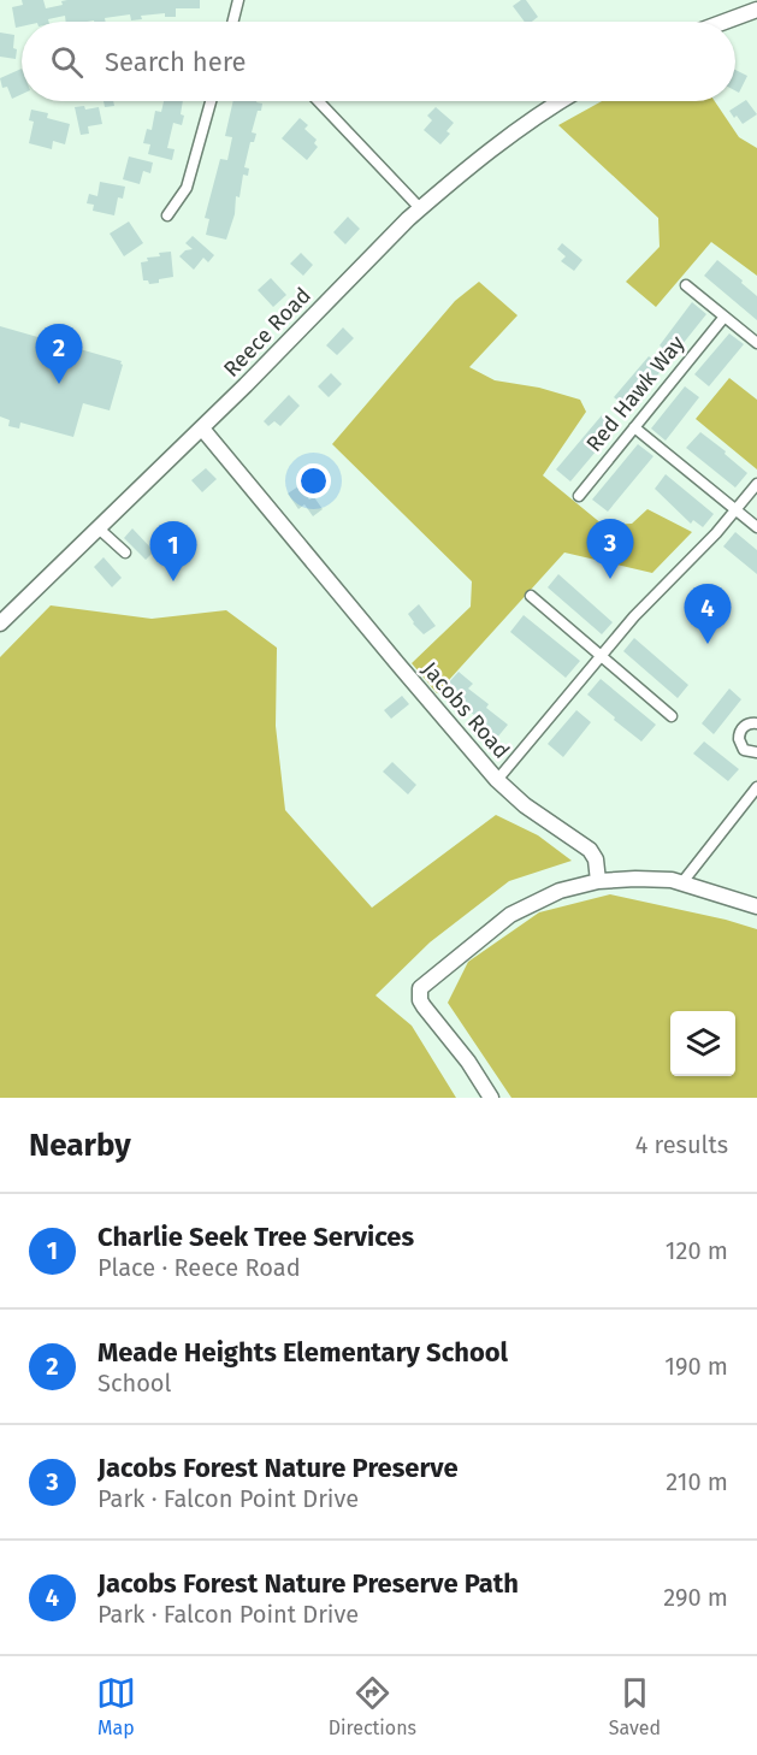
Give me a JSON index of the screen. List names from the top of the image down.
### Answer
{
  "streets": {
    "street": ["Reece Road", "Red Hawk Way", "Jacobs Road"]
  },
  "crossings": [
    ["Reece Road", "Jacobs Road"]
  ],
  "page": {
    "search": "Search here",
    "pins": [
      "2",
      "3",
      "1",
      "4"
    ],
    "heading": ["Nearby", "4 results"],
    "list": [
      {
        "mark": "1",
        "name": "Charlie Seek Tree Services",
        "note": "Place · Reece Road",
        "value": "120 m"
      },
      {
        "mark": "2",
        "name": "Meade Heights Elementary School",
        "note": "School",
        "value": "190 m"
      },
      {
        "mark": "3",
        "name": "Jacobs Forest Nature Preserve",
        "note": "Park · Falcon Point Drive",
        "value": "210 m"
      },
      {
        "mark": "4",
        "name": "Jacobs Forest Nature Preserve Path",
        "note": "Park · Falcon Point Drive",
        "value": "290 m"
      }
    ],
    "nav": ["Map", "Directions", "Saved"]
  }
}
